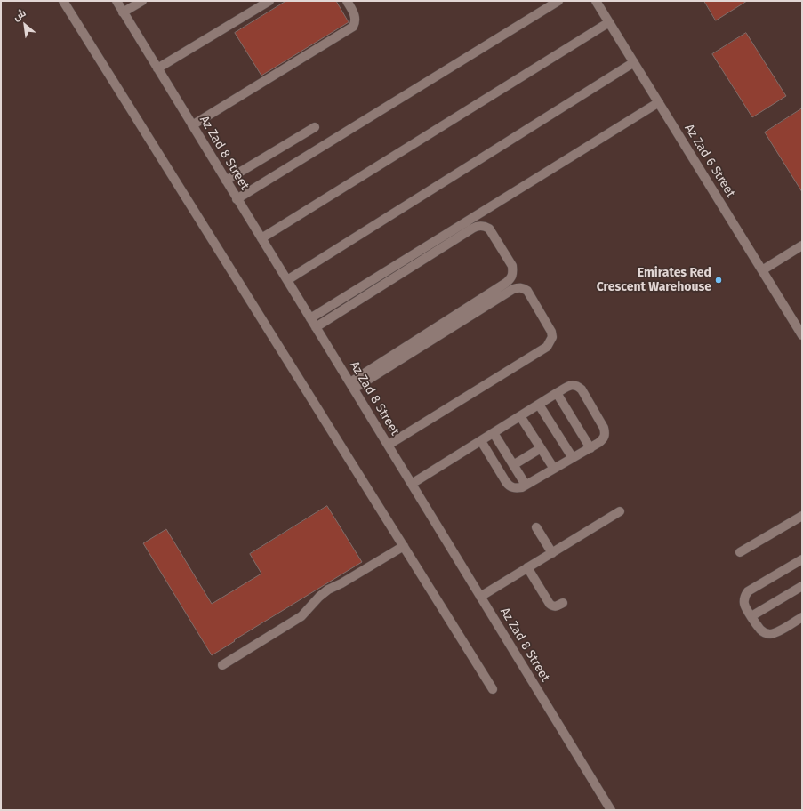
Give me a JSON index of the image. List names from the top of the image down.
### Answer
{
  "streets": {
    "street": ["Az Zad 8 Street", "Az Zad 6 Street"]
  },
  "places": ["Emirates Red Crescent Warehouse"],
  "north": "top left"
}
